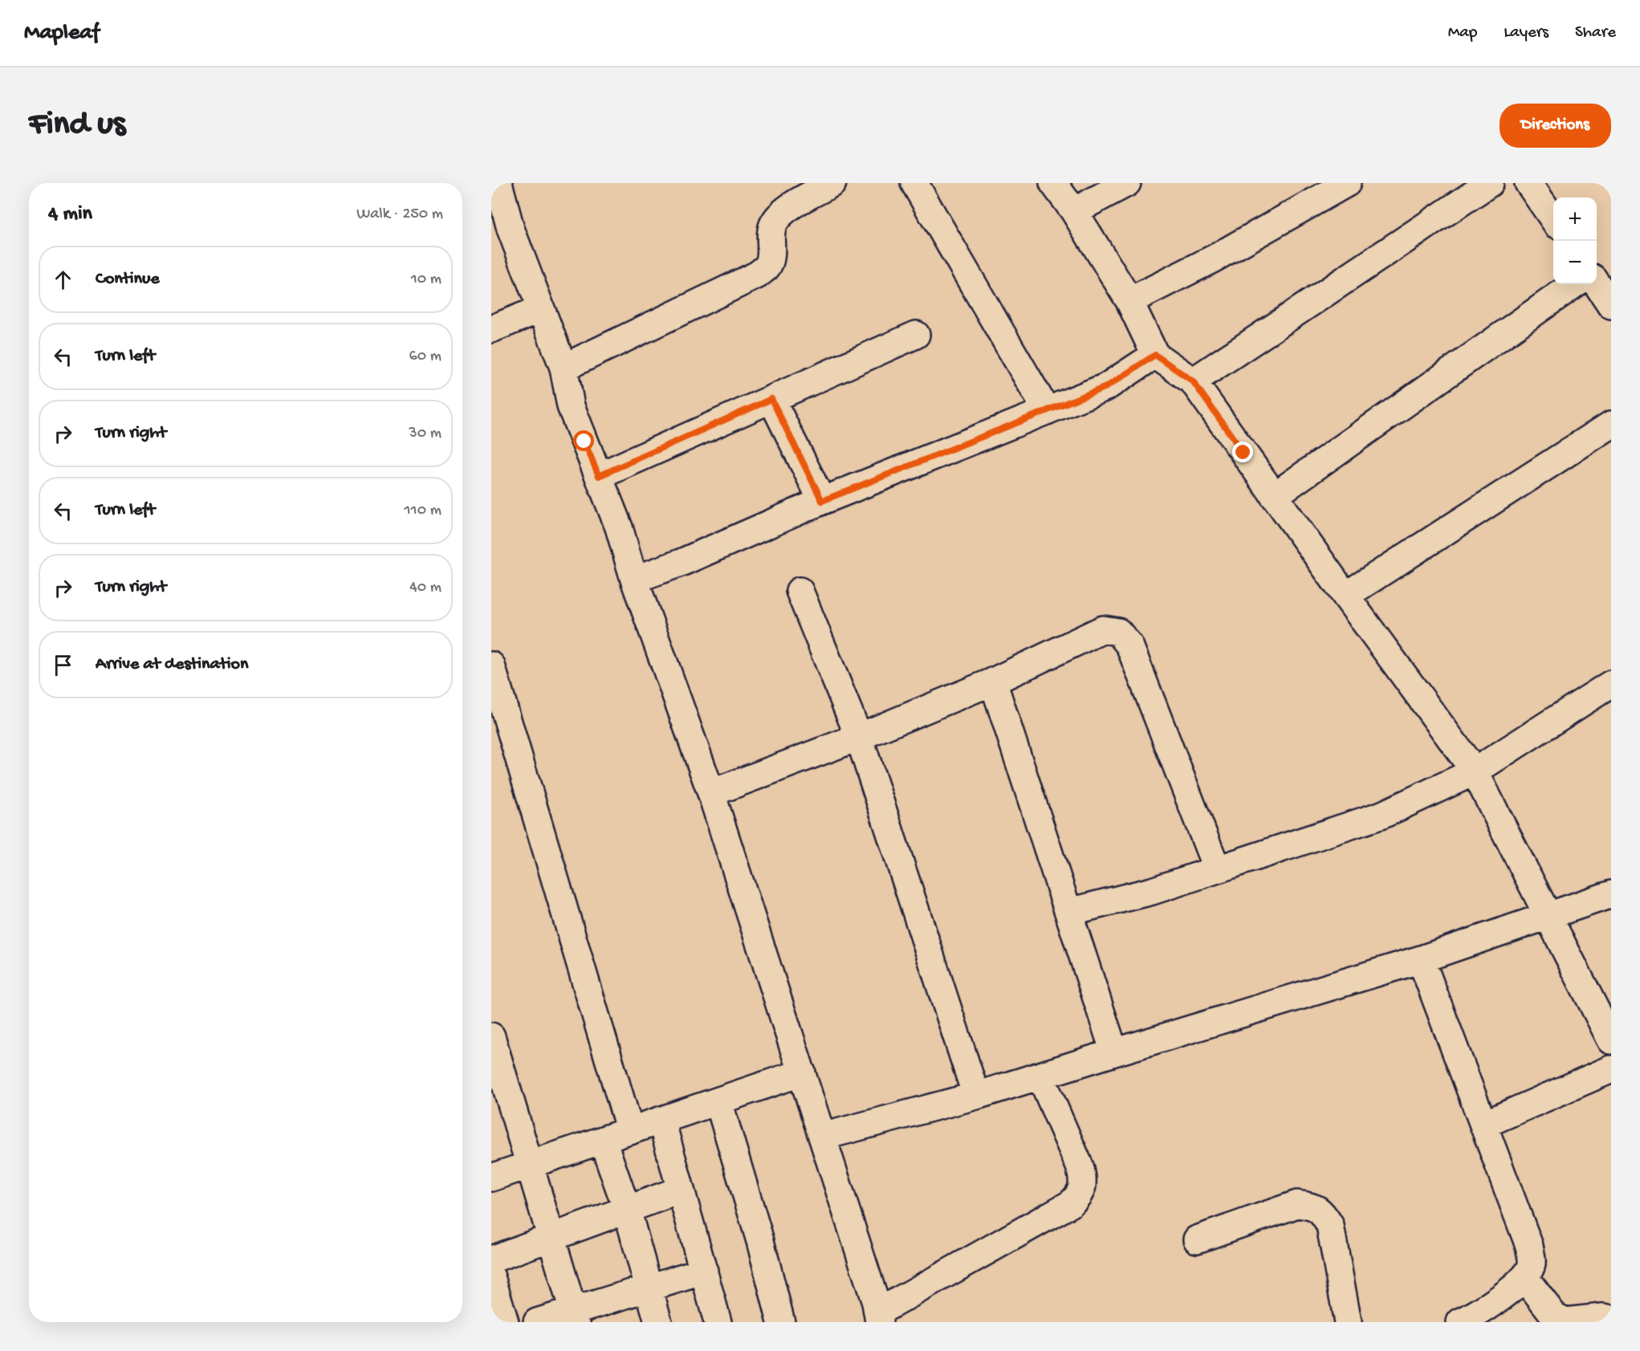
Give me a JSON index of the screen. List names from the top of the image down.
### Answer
{
  "page": {
    "header": "Mapleaf",
    "nav": ["Map", "Layers", "Share"],
    "buttons": "Directions",
    "title": "Find us",
    "heading": ["4 min", "Walk · 250 m"],
    "map_buttons": ["+", "−"],
    "list": [
      ["Continue", "10 m"],
      ["Turn left", "60 m"],
      ["Turn right", "30 m"],
      ["Turn left", "110 m"],
      ["Turn right", "40 m"],
      "Arrive at destination"
    ]
  }
}
